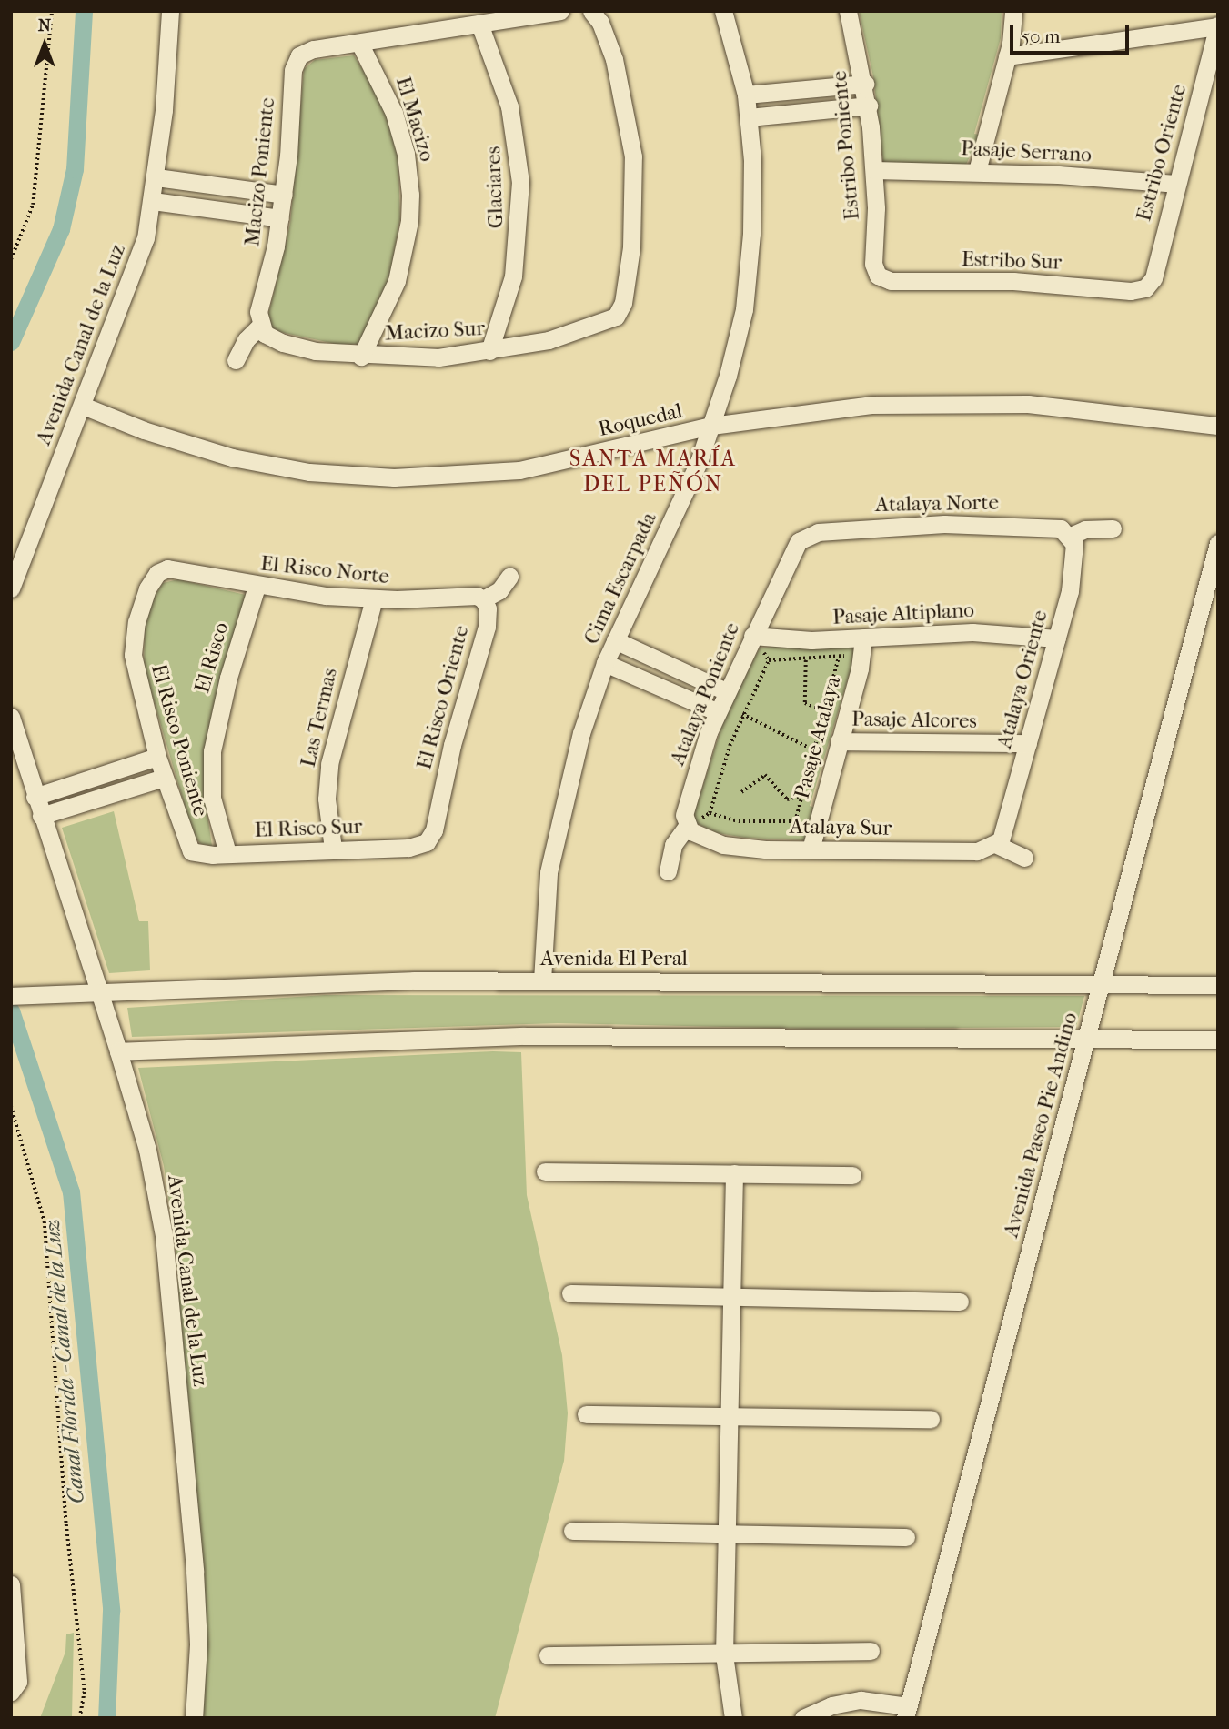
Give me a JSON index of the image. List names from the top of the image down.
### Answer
{
  "streets": {
    "street": [
      "El Macizo",
      "Estribo Poniente",
      "Pasaje Serrano",
      "Estribo Oriente",
      "Macizo Poniente",
      "Glaciares",
      "Estribo Sur",
      "Macizo Sur",
      "Avenida Canal de la Luz",
      "Roquedal",
      "Atalaya Norte",
      "El Risco Norte",
      "Cima Escarpada",
      "Pasaje Altiplano",
      "El Risco",
      "Atalaya Oriente",
      "Atalaya Poniente",
      "El Risco Oriente",
      "Las Termas",
      "Pasaje Alcores",
      "Pasaje Atalaya",
      "El Risco Poniente",
      "Atalaya Sur",
      "El Risco Sur",
      "Avenida El Peral",
      "Avenida Paseo Pie Andino"
    ]
  },
  "crossings": [
    ["El Macizo", "Macizo Poniente"],
    ["El Macizo", "Macizo Sur"],
    ["Estribo Poniente", "Pasaje Serrano"],
    ["Estribo Poniente", "Estribo Sur"],
    ["Pasaje Serrano", "Estribo Oriente"],
    ["Estribo Oriente", "Estribo Sur"],
    ["Macizo Poniente", "Macizo Sur"],
    ["Glaciares", "Macizo Sur"],
    ["Avenida Canal de la Luz", "Roquedal"],
    ["Avenida Canal de la Luz", "Avenida El Peral"],
    ["Roquedal", "Cima Escarpada"],
    ["Atalaya Norte", "Atalaya Oriente"],
    ["Atalaya Norte", "Atalaya Poniente"],
    ["El Risco Norte", "El Risco"],
    ["El Risco Norte", "El Risco Oriente"],
    ["El Risco Norte", "Las Termas"],
    ["El Risco Norte", "El Risco Poniente"],
    ["Cima Escarpada", "Avenida El Peral"],
    ["Pasaje Altiplano", "Atalaya Oriente"],
    ["Pasaje Altiplano", "Atalaya Poniente"],
    ["Pasaje Altiplano", "Pasaje Atalaya"],
    ["El Risco", "El Risco Sur"],
    ["Atalaya Oriente", "Pasaje Alcores"],
    ["Atalaya Oriente", "Atalaya Sur"],
    ["Atalaya Poniente", "Atalaya Sur"],
    ["El Risco Oriente", "El Risco Sur"],
    ["Las Termas", "El Risco Sur"],
    ["Pasaje Alcores", "Pasaje Atalaya"],
    ["Pasaje Atalaya", "Atalaya Sur"],
    ["El Risco Poniente", "El Risco Sur"],
    ["Avenida El Peral", "Avenida Paseo Pie Andino"]
  ],
  "districts": ["SANTA MARÍA DEL PEÑÓN"],
  "water": ["Canal Florida - Canal de la Luz"],
  "scale_bar": "50 m",
  "north": "top"
}
